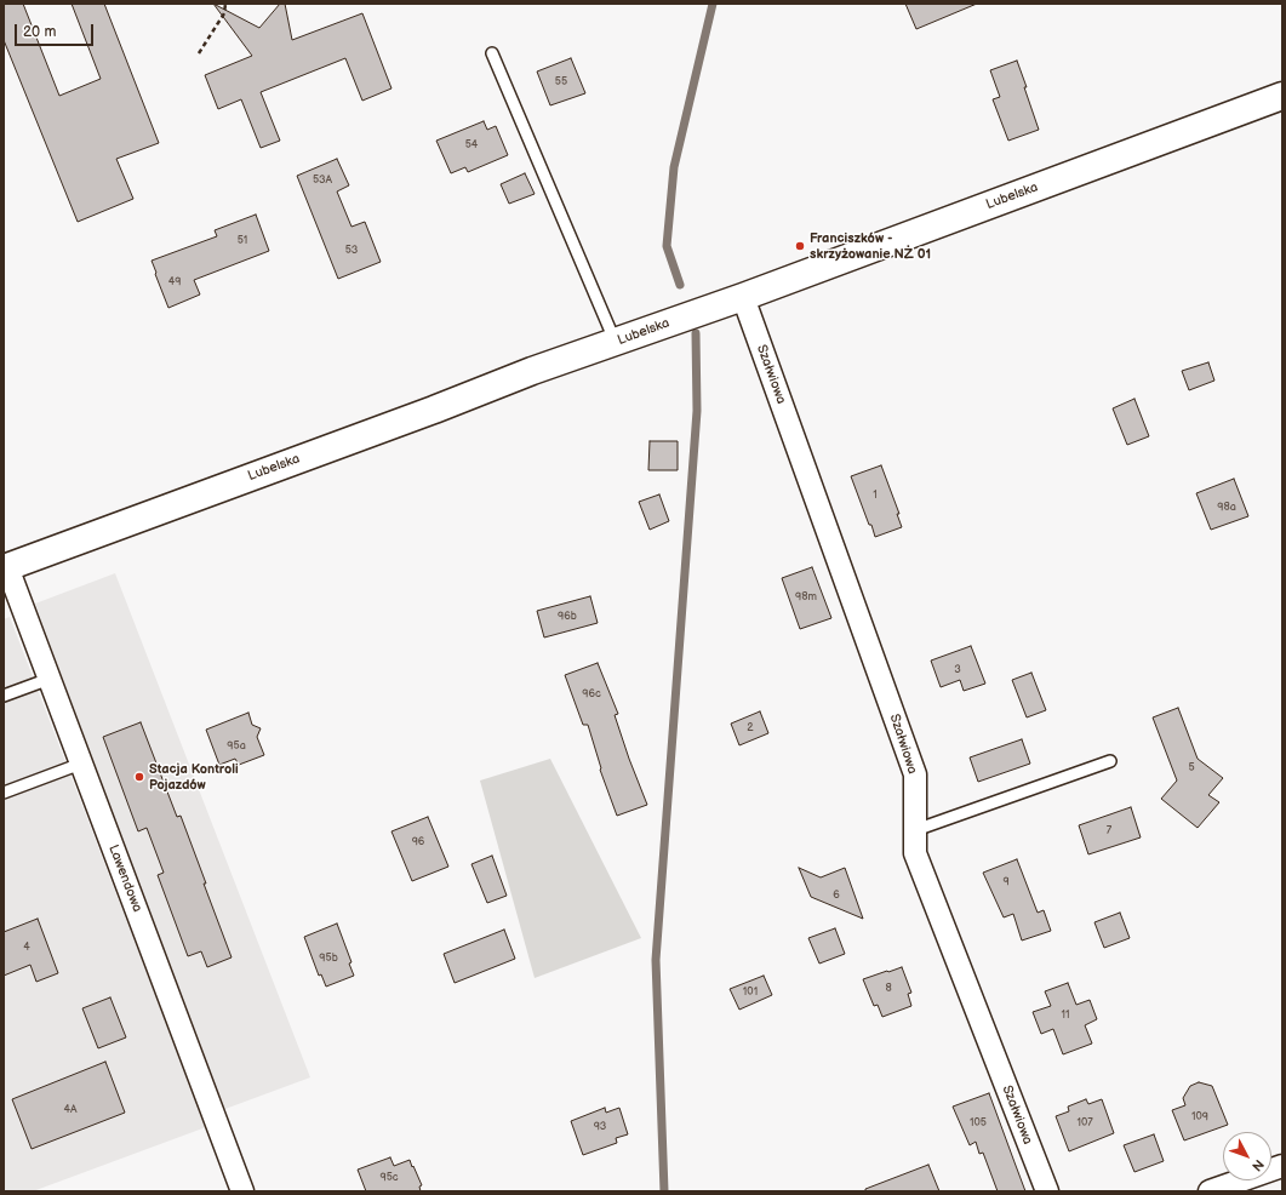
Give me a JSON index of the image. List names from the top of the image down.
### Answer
{
  "streets": {
    "main road": ["Lubelska"],
    "street": ["Szałwiowa", "Lawendowa"]
  },
  "crossings": [
    ["Lubelska", "Szałwiowa"],
    ["Lubelska", "Lawendowa"]
  ],
  "places": ["Franciszków - skrzyżowanie NŻ 01", "Stacja Kontroli Pojazdów"],
  "house_numbers": [
    "55",
    "54",
    "53A",
    "51",
    "53",
    "49",
    "1",
    "98a",
    "98m",
    "96b",
    "3",
    "96c",
    "2",
    "95a",
    "5",
    "7",
    "96",
    "9",
    "6",
    "4",
    "95b",
    "8",
    "101",
    "11",
    "4A",
    "109",
    "105",
    "107",
    "93",
    "95c"
  ],
  "scale_bar": "20 m",
  "north": "bottom right"
}
